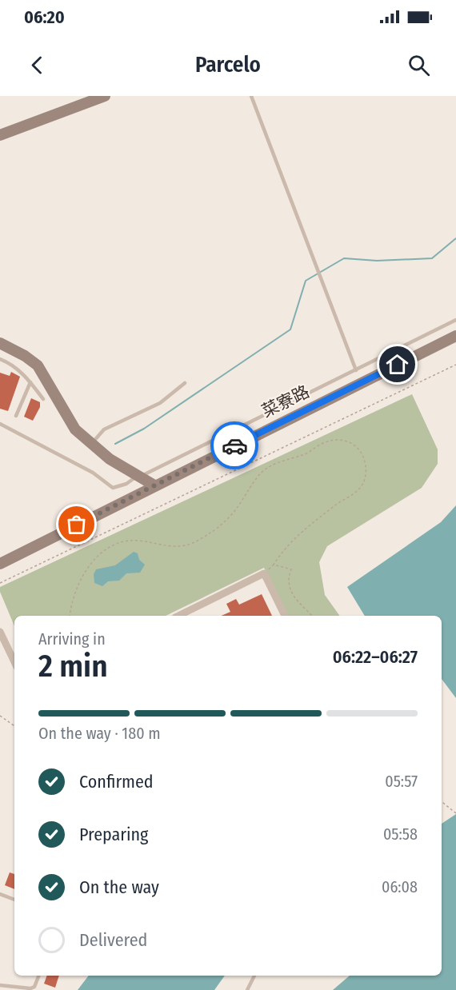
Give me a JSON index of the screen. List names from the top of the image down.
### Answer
{
  "streets": {
    "street": ["菜寮路"]
  },
  "page": {
    "status": "06:20",
    "header": "Parcelo",
    "heading": ["2 min", "Arriving in", "06:22–06:27"],
    "bar": "On the way · 180 m",
    "list": [
      ["Confirmed", "05:57"],
      ["Preparing", "05:58"],
      ["On the way", "06:08"],
      "Delivered"
    ]
  }
}
